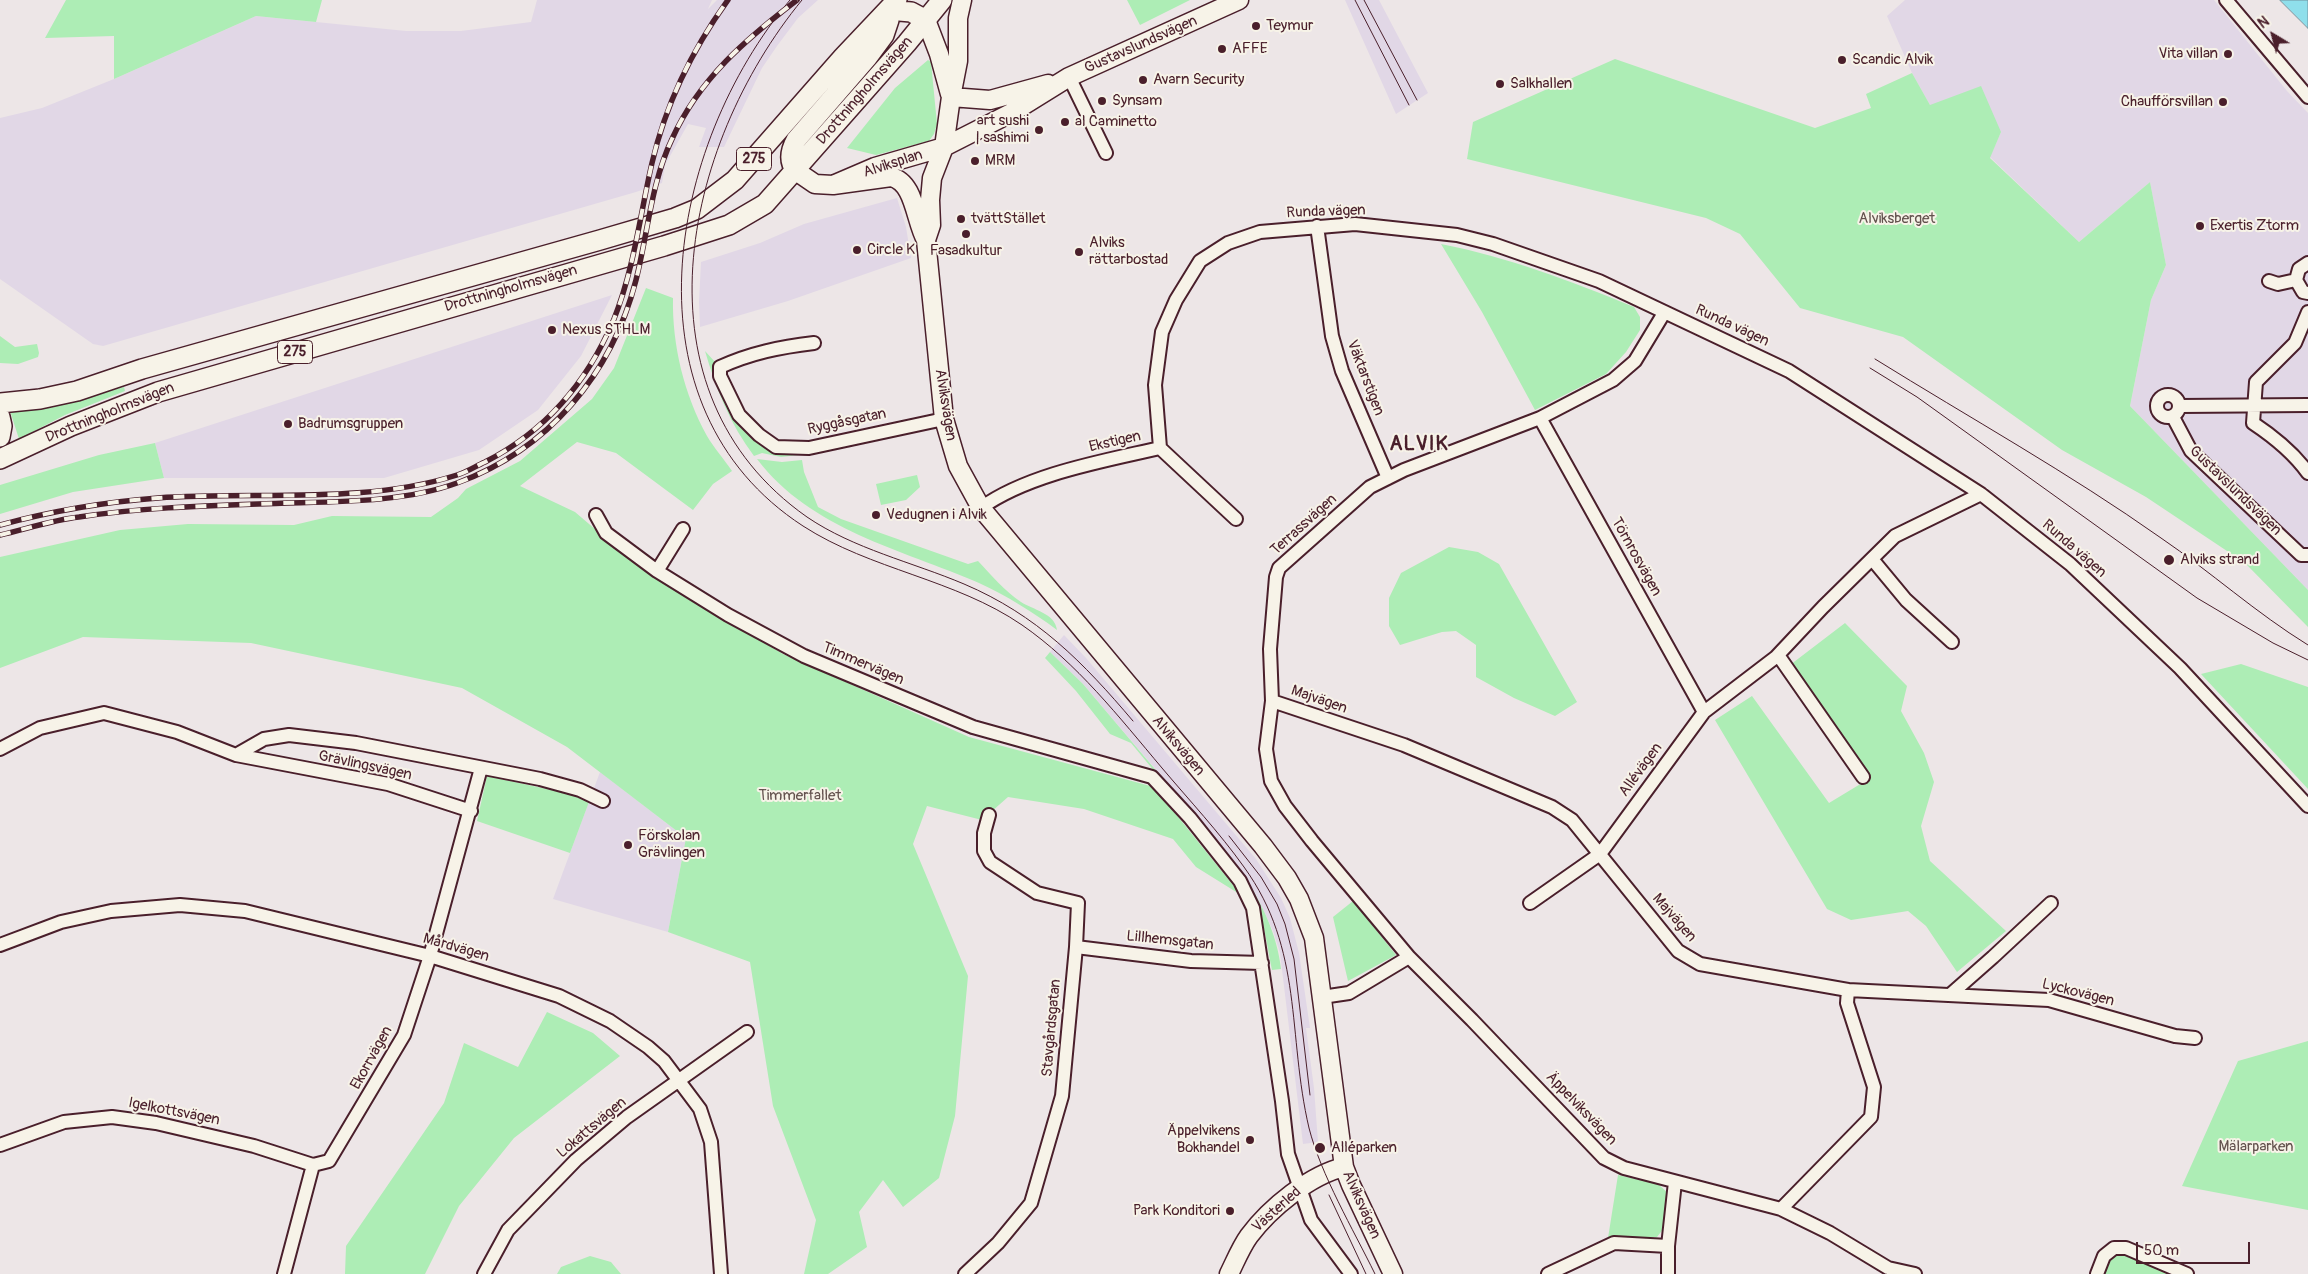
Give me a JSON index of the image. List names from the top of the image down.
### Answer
{
  "streets": {
    "main road": ["Drottningholmsvägen", "275"],
    "street": [
      "Gustavslundsvägen",
      "Alviksplan",
      "Runda vägen",
      "Väktarstigen",
      "Alviksvägen",
      "Ryggåsgatan",
      "Ekstigen",
      "Terrassvägen",
      "Törnrosvägen",
      "Timmervägen",
      "Majvägen",
      "Grävlingsvägen",
      "Allévägen",
      "Lillhemsgatan",
      "Mårdvägen",
      "Lyckovägen",
      "Stavgårdsgatan",
      "Ekorrvägen",
      "Äppelviksvägen",
      "Igelkottsvägen",
      "Lokattsvägen",
      "Västerled"
    ]
  },
  "crossings": [
    ["Gustavslundsvägen", "Alviksplan"],
    ["Gustavslundsvägen", "Alviksvägen"],
    ["Alviksplan", "Alviksvägen"],
    ["Runda vägen", "Väktarstigen"],
    ["Runda vägen", "Ekstigen"],
    ["Runda vägen", "Terrassvägen"],
    ["Runda vägen", "Allévägen"],
    ["Väktarstigen", "Terrassvägen"],
    ["Alviksvägen", "Ryggåsgatan"],
    ["Alviksvägen", "Ekstigen"],
    ["Alviksvägen", "Västerled"],
    ["Terrassvägen", "Törnrosvägen"],
    ["Terrassvägen", "Majvägen"],
    ["Terrassvägen", "Äppelviksvägen"],
    ["Törnrosvägen", "Allévägen"],
    ["Timmervägen", "Lillhemsgatan"],
    ["Majvägen", "Allévägen"],
    ["Majvägen", "Lyckovägen"],
    ["Grävlingsvägen", "Ekorrvägen"],
    ["Lillhemsgatan", "Stavgårdsgatan"],
    ["Mårdvägen", "Ekorrvägen"],
    ["Mårdvägen", "Lokattsvägen"],
    ["Ekorrvägen", "Igelkottsvägen"]
  ],
  "districts": ["ALVIK"],
  "parks": ["Alviksberget", "Timmerfallet", "Mälarparken"],
  "places": [
    "Teymur",
    "AFFE",
    "Vita villan",
    "Scandic Alvik",
    "Avarn Security",
    "Salkhallen",
    "Synsam",
    "Chaufförsvillan",
    "al Caminetto",
    "art sushi | sashimi",
    "MRM",
    "tvättStället",
    "Exertis Ztorm",
    "Fasadkultur",
    "Circle K",
    "Alviks rättarbostad",
    "Nexus STHLM",
    "Badrumsgruppen",
    "Vedugnen i Alvik",
    "Alviks strand",
    "Förskolan Grävlingen",
    "Äppelvikens Bokhandel",
    "Alléparken",
    "Park Konditori"
  ],
  "scale_bar": "50 m",
  "north": "top left"
}
